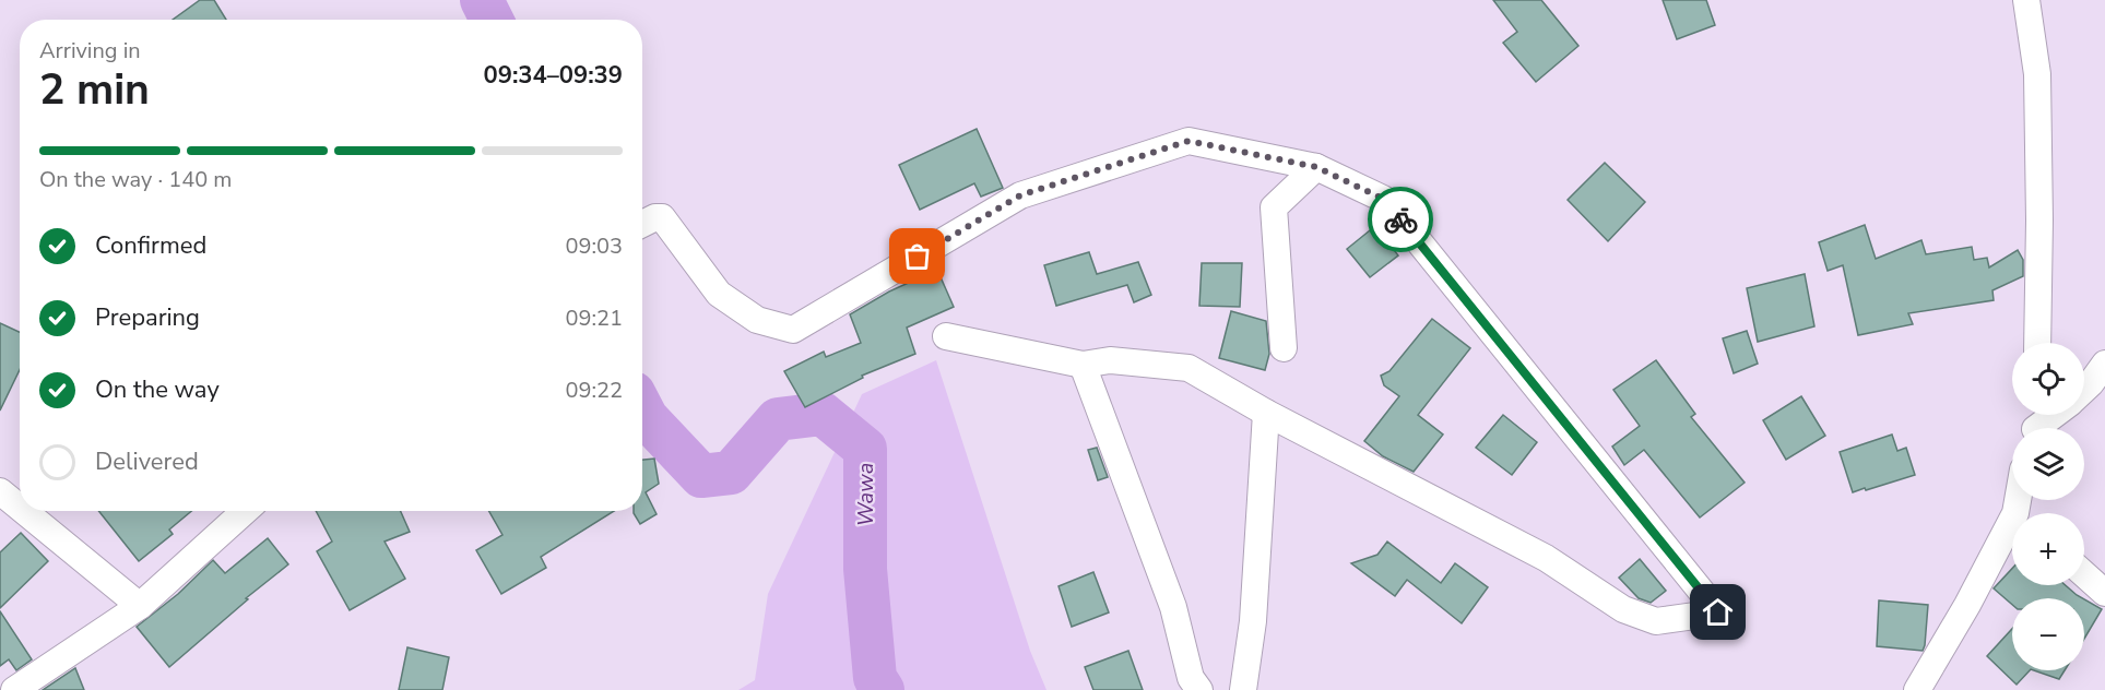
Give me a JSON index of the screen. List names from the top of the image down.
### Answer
{
  "water": ["Wawa"],
  "page": {
    "heading": ["2 min", "Arriving in", "09:34–09:39"],
    "bar": "On the way · 140 m",
    "list": [
      ["Confirmed", "09:03"],
      ["Preparing", "09:21"],
      ["On the way", "09:22"],
      "Delivered"
    ],
    "map_buttons": ["+", "−"]
  }
}
